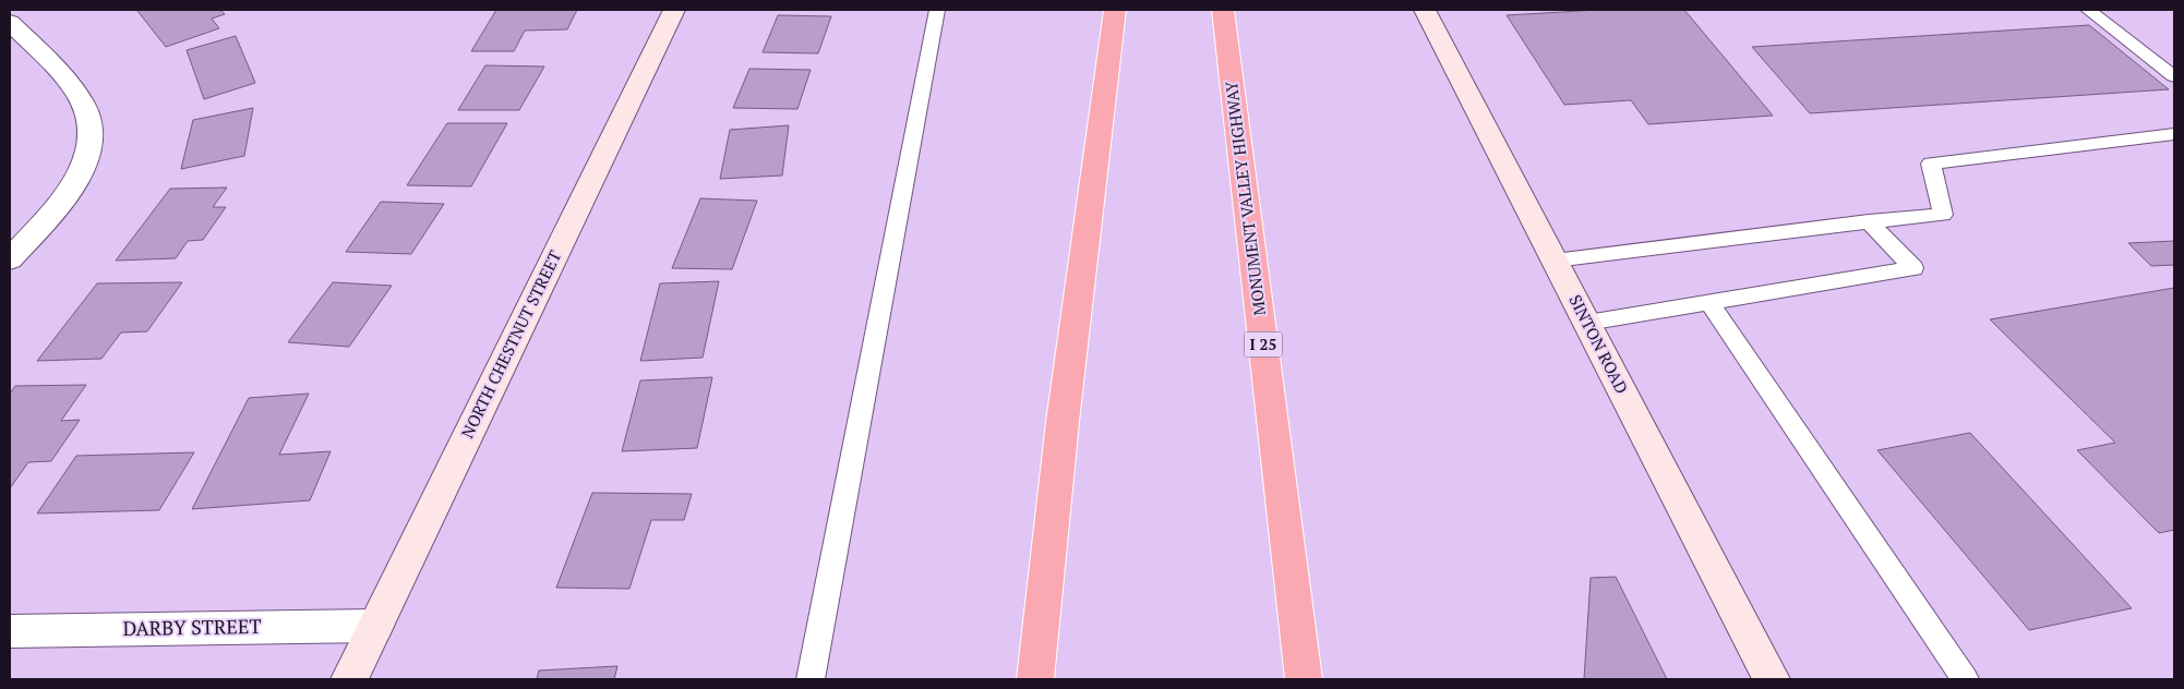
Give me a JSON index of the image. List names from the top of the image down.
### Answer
{
  "streets": {
    "highway": ["MONUMENT VALLEY HIGHWAY", "I 25"],
    "street": ["NORTH CHESTNUT STREET", "SINTON ROAD", "DARBY STREET"]
  },
  "crossings": [
    ["NORTH CHESTNUT STREET", "DARBY STREET"]
  ]
}
